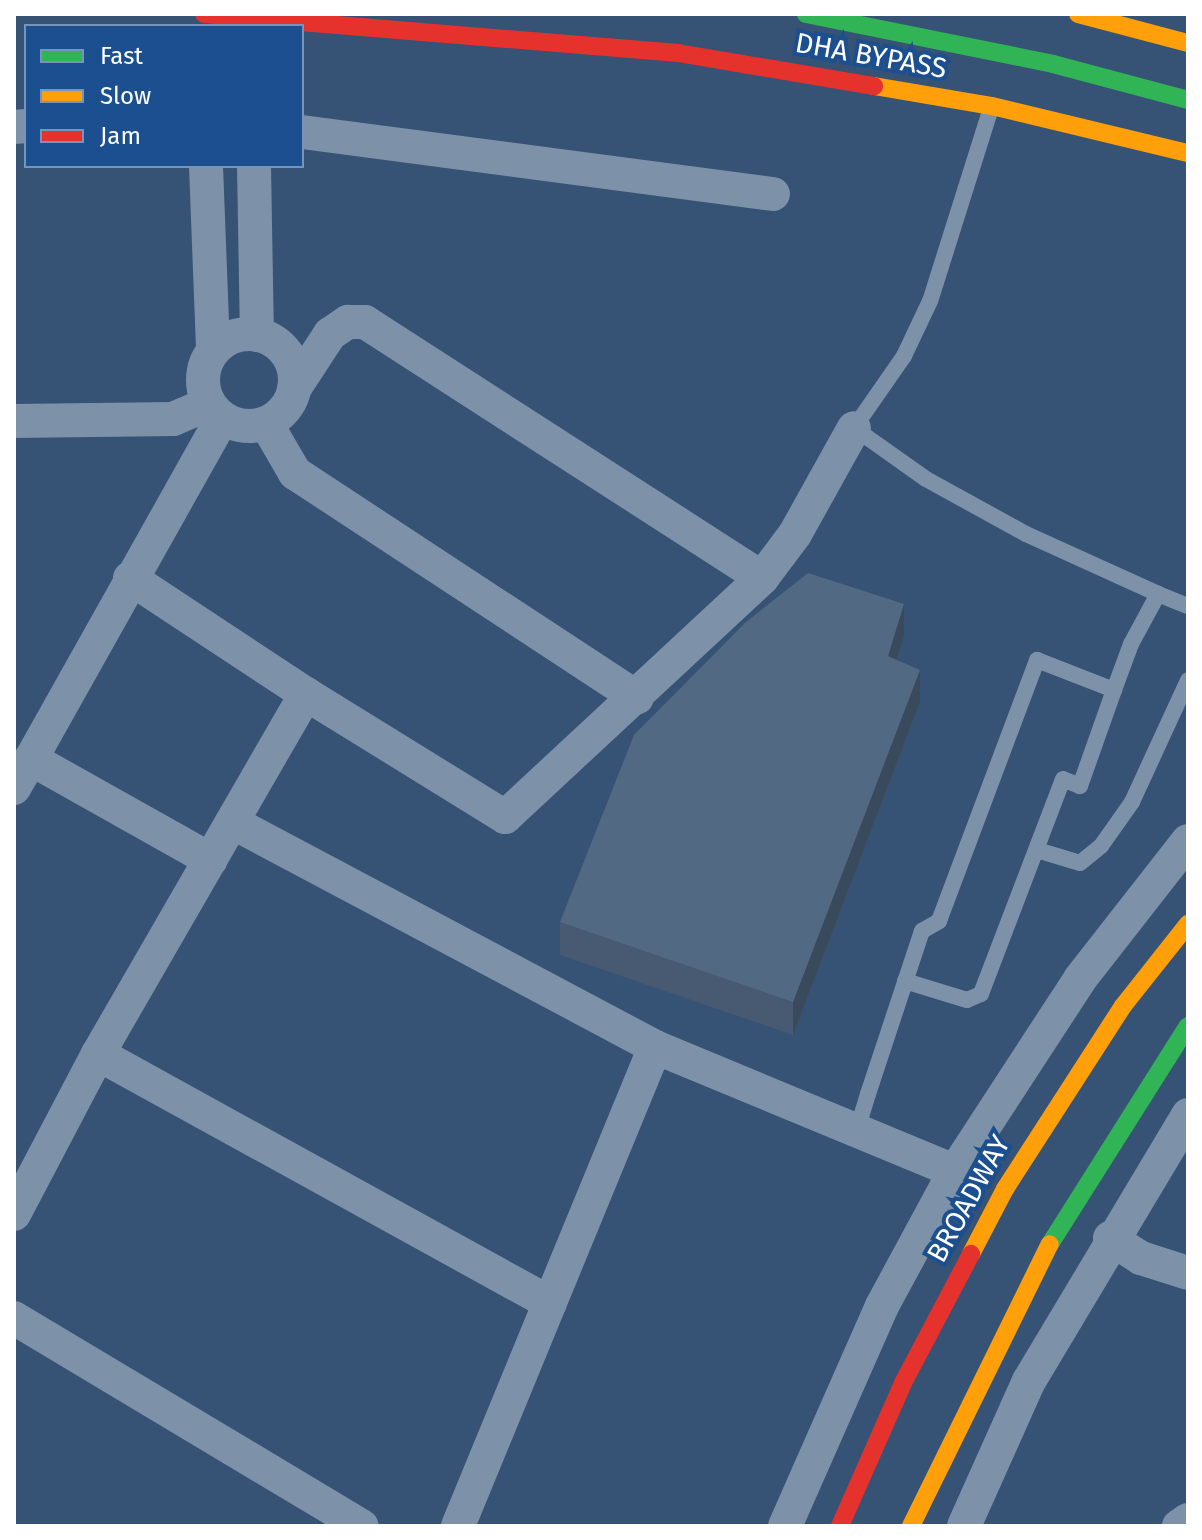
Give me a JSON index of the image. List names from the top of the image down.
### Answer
{
  "streets": {
    "main road": ["DHA BYPASS", "BROADWAY"]
  },
  "legend": ["Fast", "Slow", "Jam"]
}
